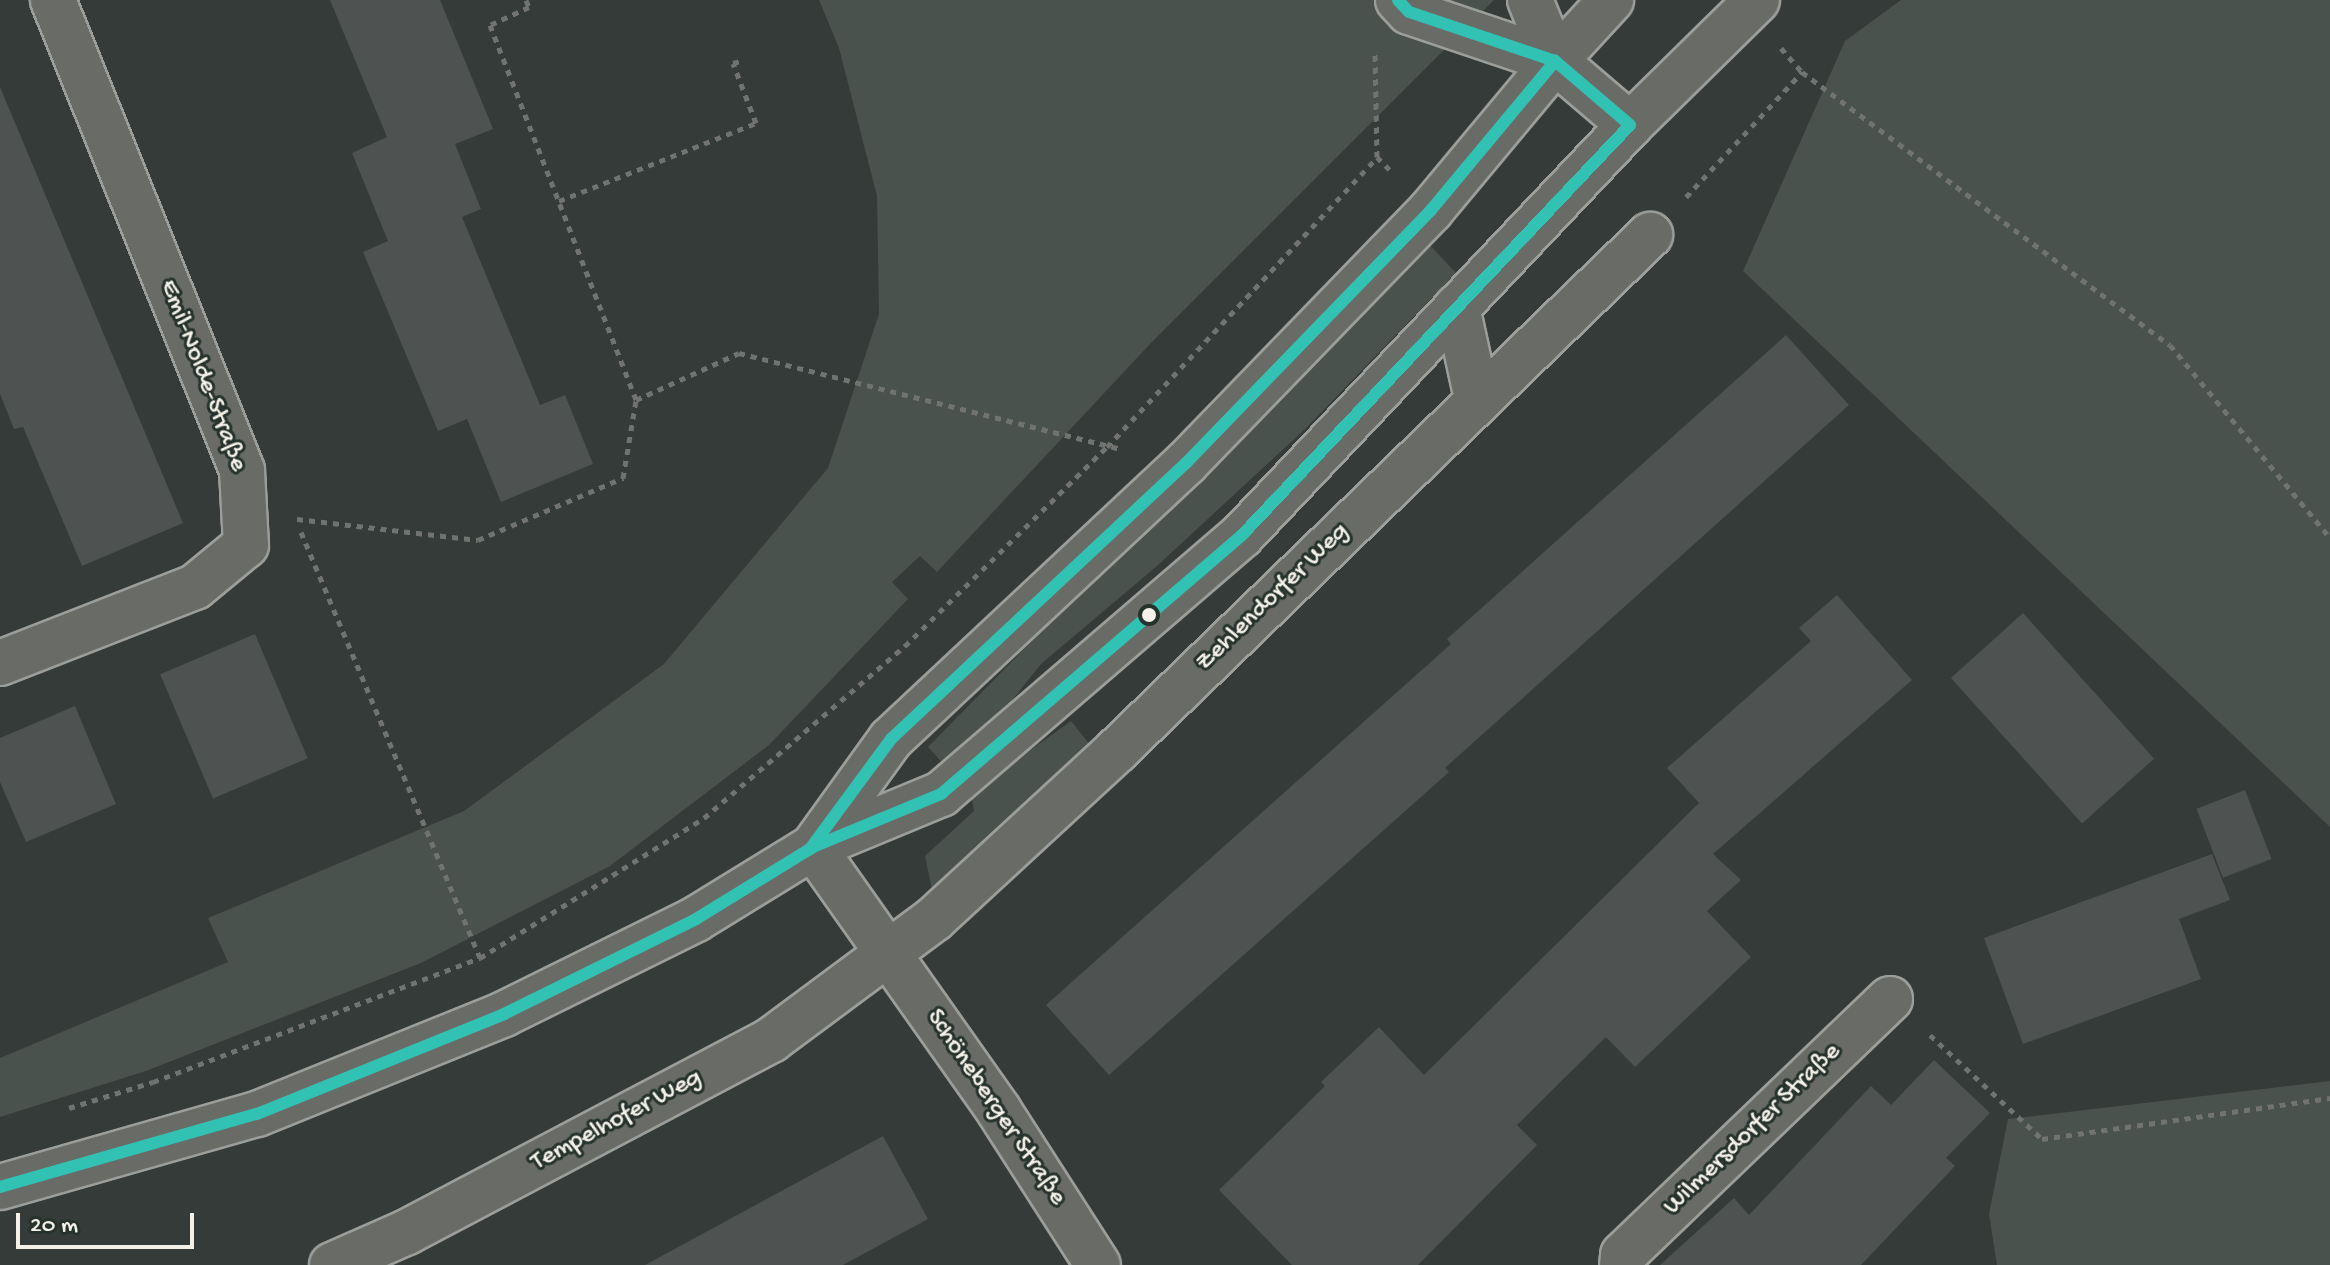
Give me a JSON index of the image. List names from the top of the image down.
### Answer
{
  "streets": {
    "street": [
      "Emil-Nolde-Straße",
      "Zehlendorfer Weg",
      "Schöneberger Straße",
      "Tempelhofer Weg",
      "Wilmersdorfer Straße"
    ]
  },
  "crossings": [
    ["Zehlendorfer Weg", "Schöneberger Straße"],
    ["Zehlendorfer Weg", "Tempelhofer Weg"],
    ["Schöneberger Straße", "Tempelhofer Weg"]
  ],
  "scale_bar": "20 m"
}
